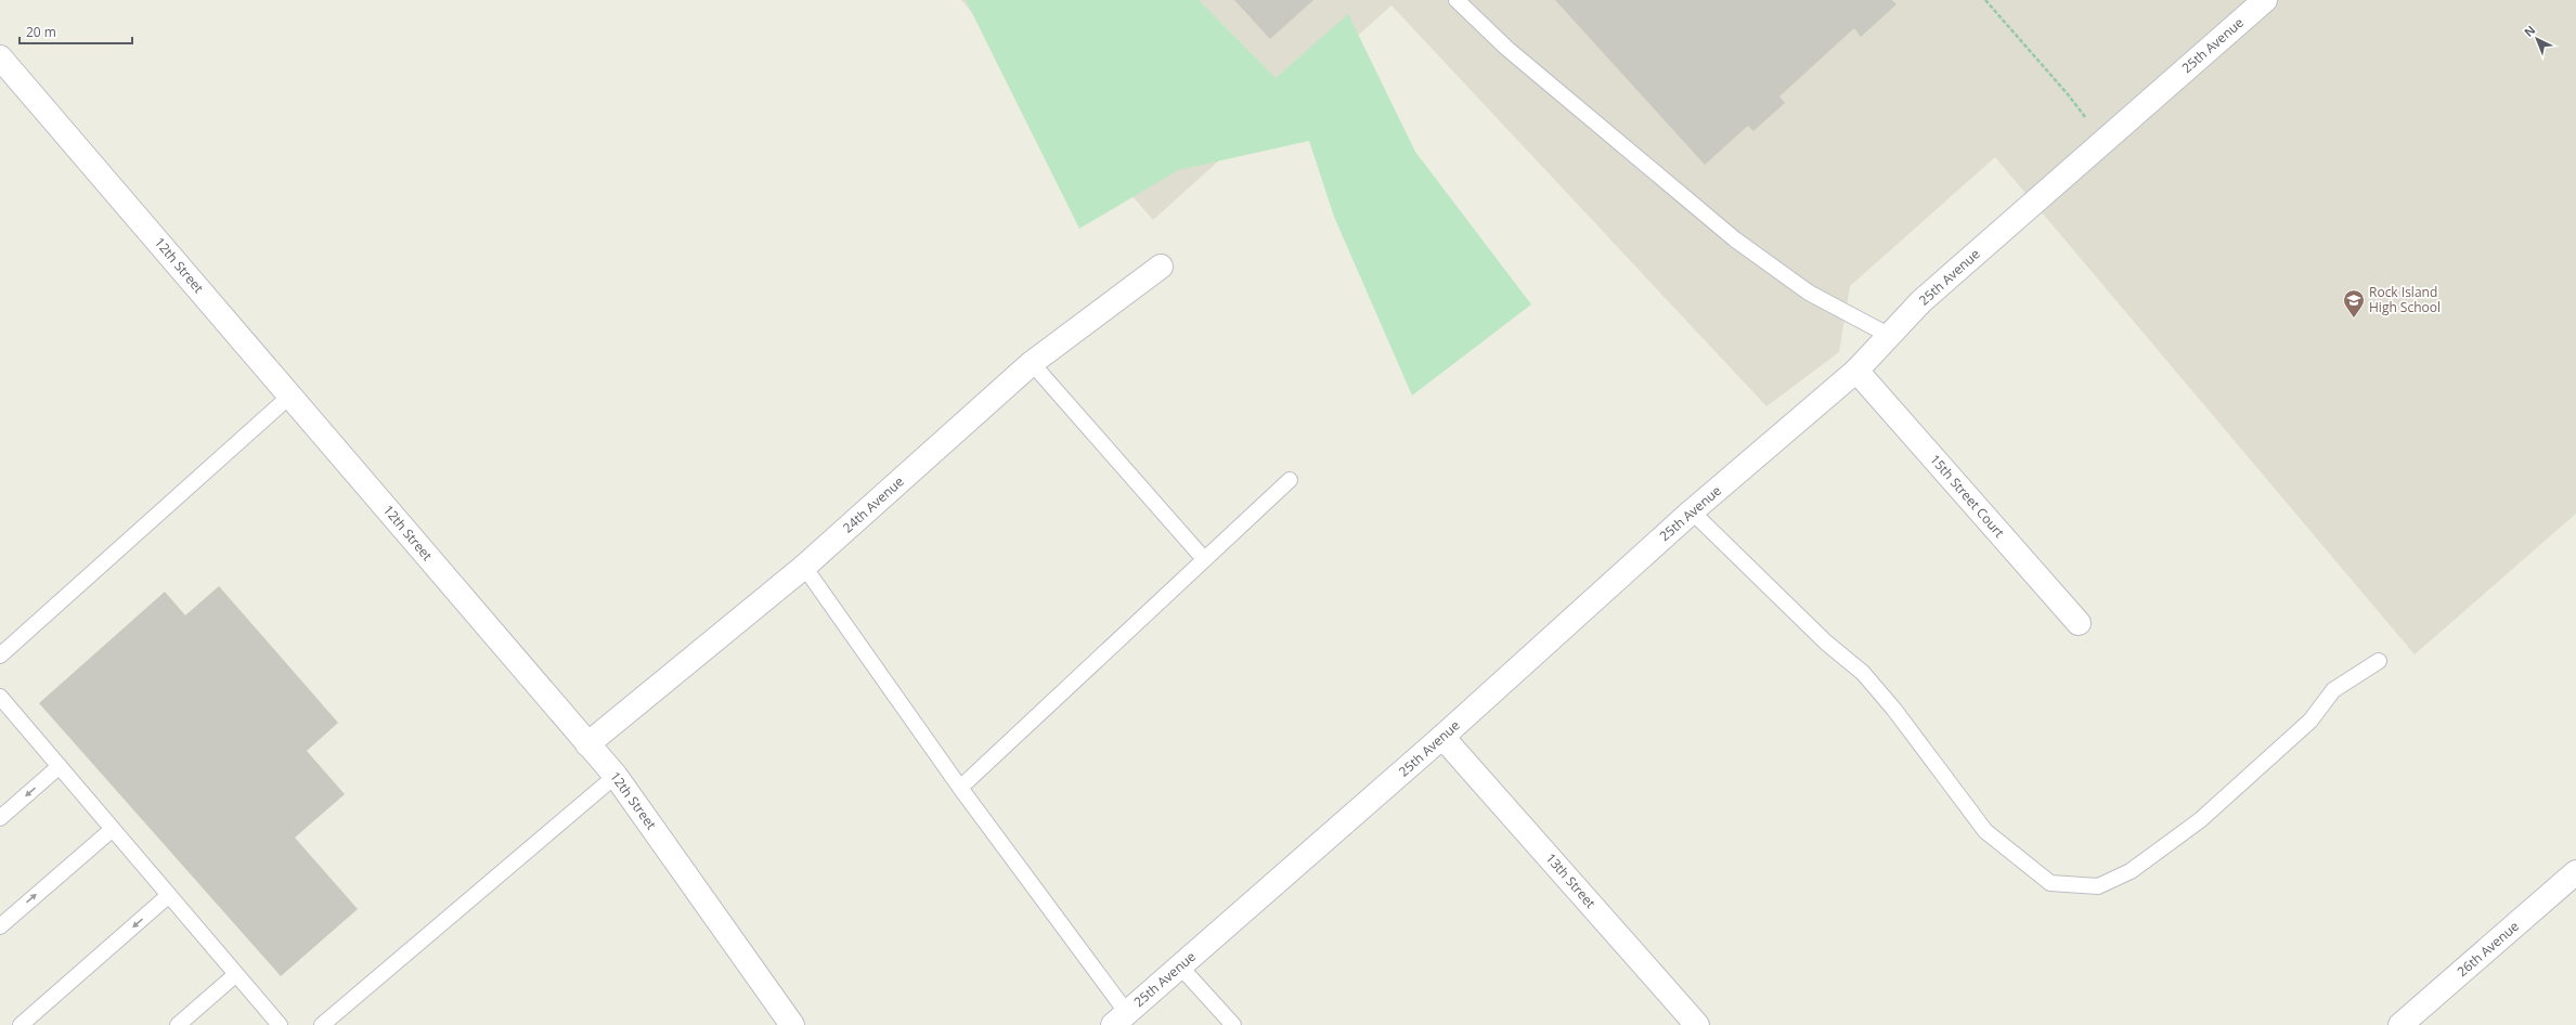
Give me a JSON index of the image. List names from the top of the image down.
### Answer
{
  "streets": {
    "street": [
      "25th Avenue",
      "12th Street",
      "15th Street Court",
      "24th Avenue",
      "13th Street",
      "26th Avenue"
    ]
  },
  "crossings": [
    ["25th Avenue", "15th Street Court"],
    ["25th Avenue", "13th Street"],
    ["12th Street", "24th Avenue"]
  ],
  "places": {
    "school or university": ["Rock Island High School"]
  },
  "scale_bar": "20 m",
  "north": "top left"
}
